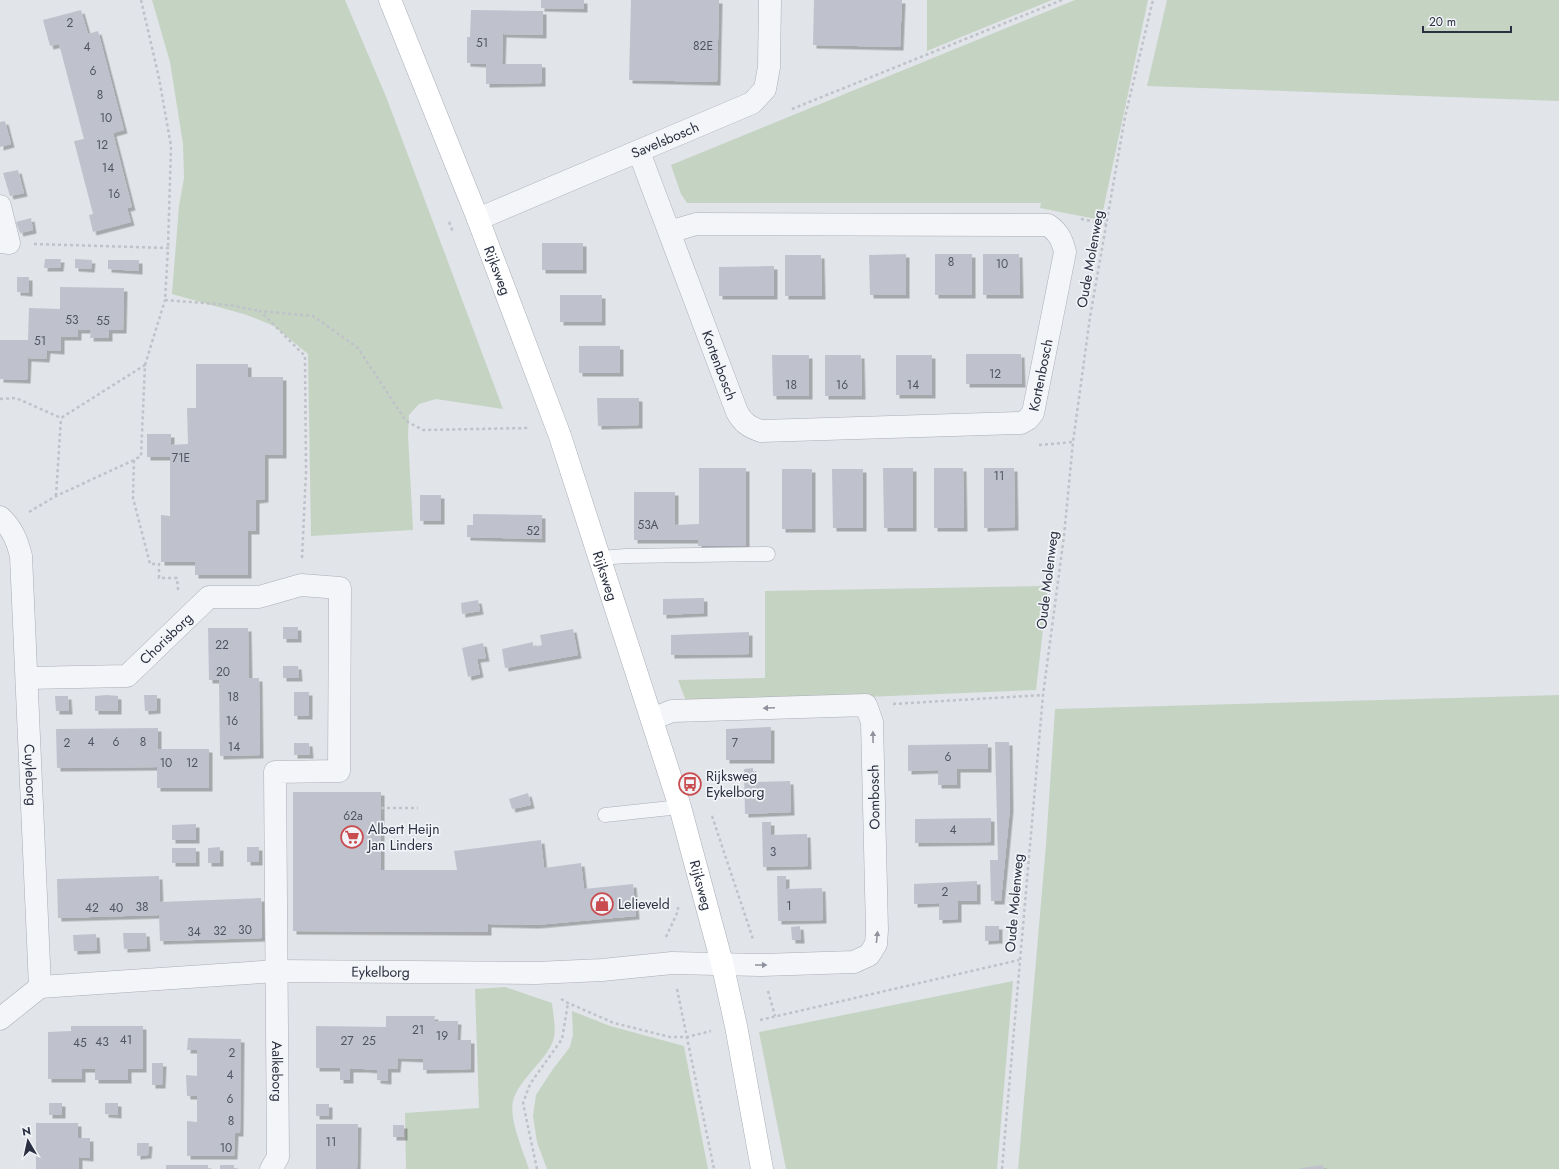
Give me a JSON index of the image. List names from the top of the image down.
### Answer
{
  "streets": {
    "main road": ["Rijksweg"],
    "street": [
      "Savelsbosch",
      "Kortenbosch",
      "Chorisborg",
      "Cuyleborg",
      "Oombosch",
      "Eykelborg",
      "Aalkeborg"
    ],
    "path": ["Oude Molenweg"]
  },
  "crossings": [
    ["Savelsbosch", "Rijksweg"],
    ["Savelsbosch", "Kortenbosch"],
    ["Rijksweg", "Oombosch"],
    ["Rijksweg", "Eykelborg"],
    ["Chorisborg", "Cuyleborg"],
    ["Cuyleborg", "Eykelborg"],
    ["Oombosch", "Eykelborg"],
    ["Eykelborg", "Aalkeborg"]
  ],
  "places": {
    "bus stop": ["Rijksweg Eykelborg"],
    "supermarket": ["Albert Heijn Jan Linders"],
    "shop": ["Lelieveld"]
  },
  "house_numbers": [
    "2",
    "51",
    "82E",
    "4",
    "6",
    "8",
    "10",
    "12",
    "14",
    "16",
    "8",
    "10",
    "53",
    "55",
    "51",
    "12",
    "18",
    "16",
    "14",
    "71E",
    "11",
    "53A",
    "52",
    "22",
    "20",
    "18",
    "16",
    "4",
    "6",
    "8",
    "2",
    "7",
    "14",
    "6",
    "10",
    "12",
    "62a",
    "4",
    "3",
    "2",
    "1",
    "38",
    "42",
    "40",
    "30",
    "32",
    "34",
    "21",
    "19",
    "41",
    "27",
    "25",
    "43",
    "45",
    "2",
    "4",
    "6",
    "8",
    "11",
    "10"
  ],
  "scale_bar": "20 m",
  "north": "top"
}
